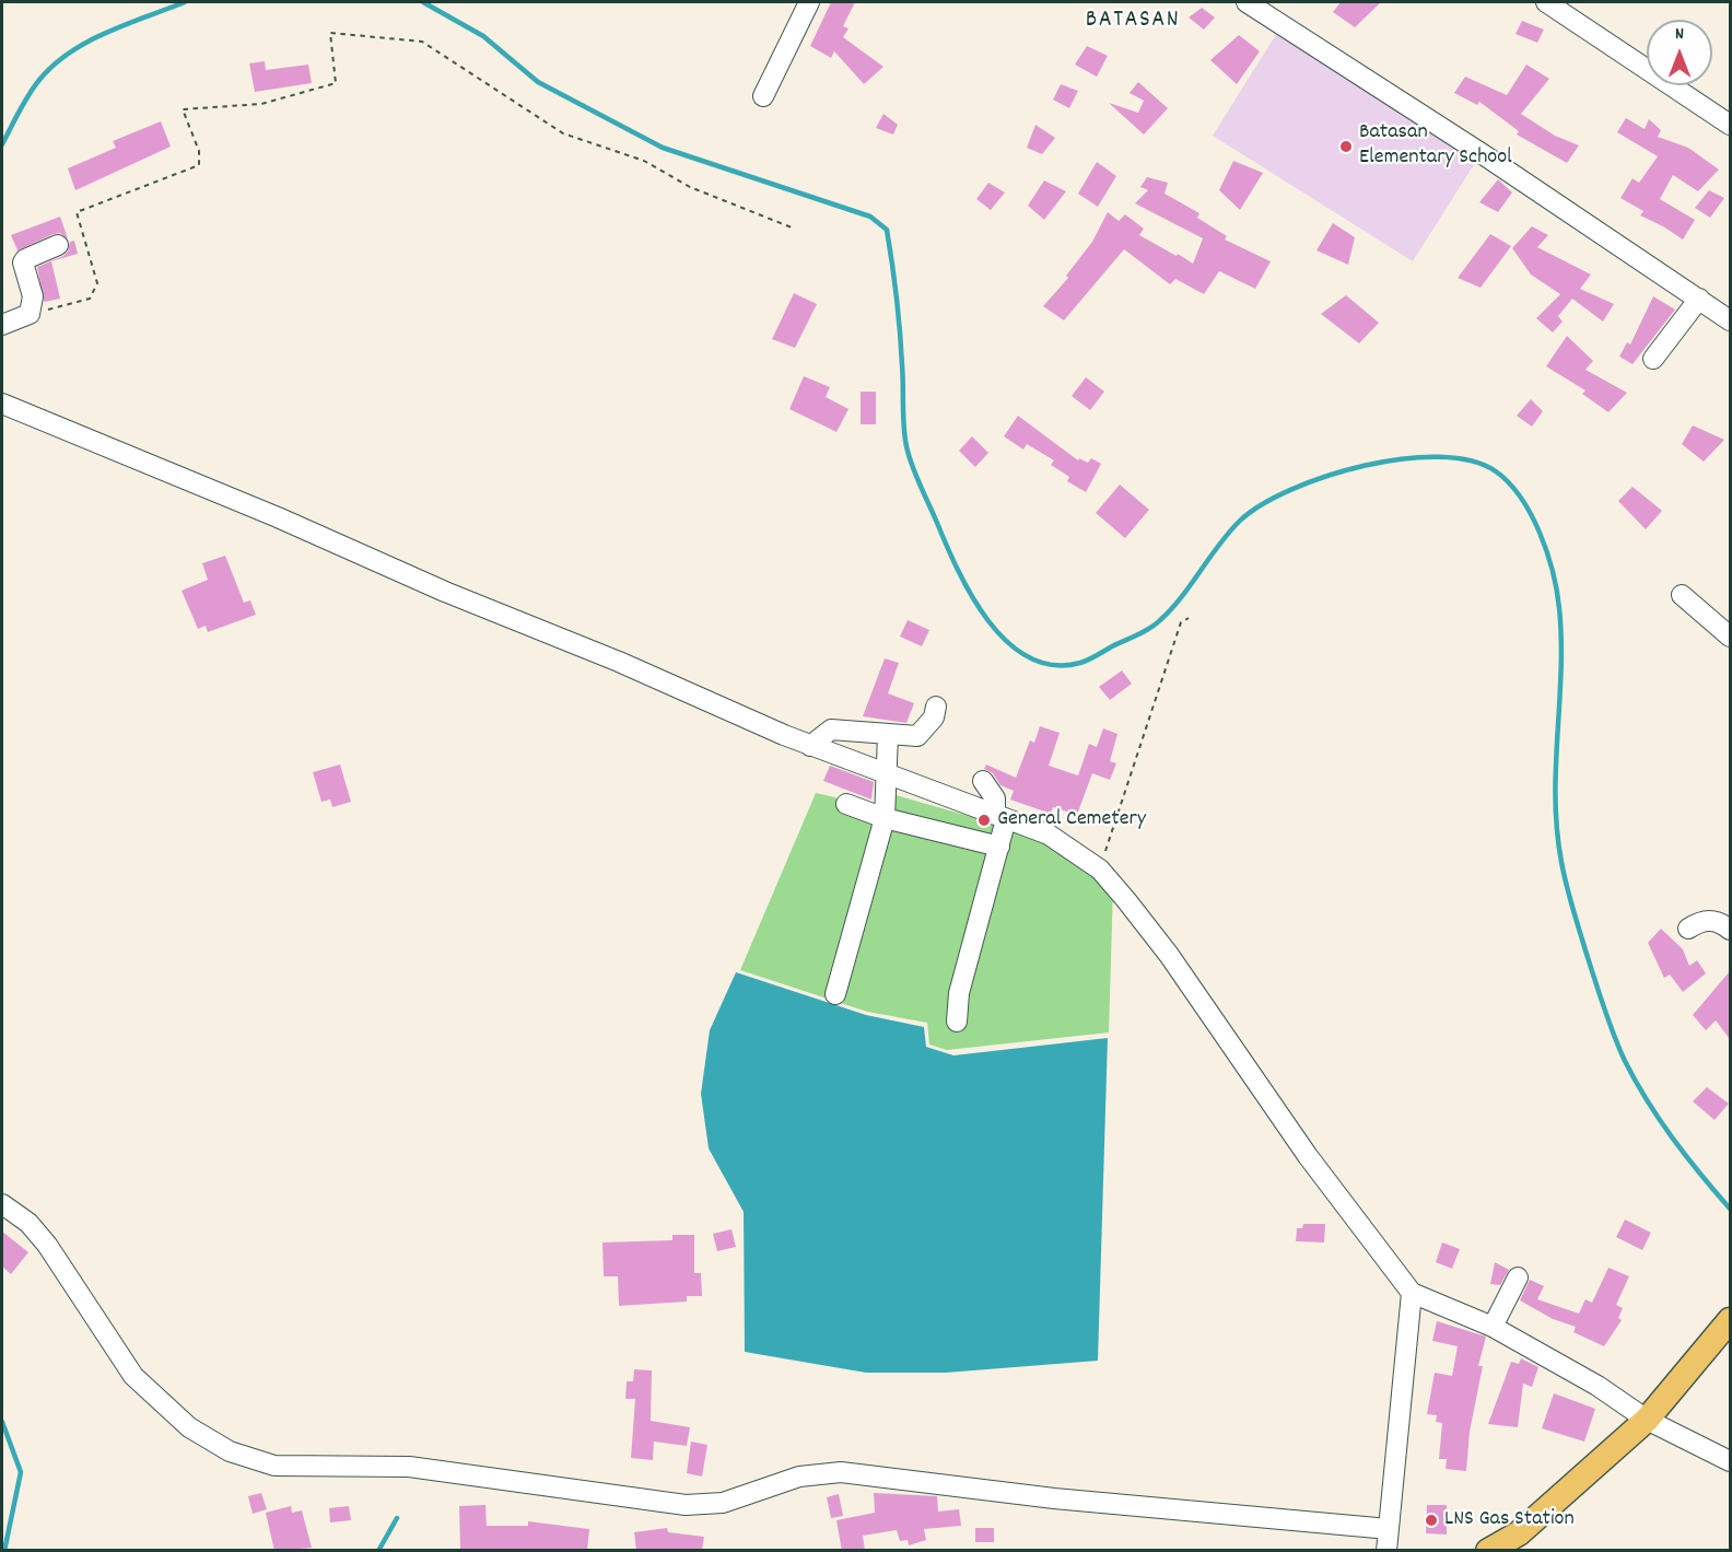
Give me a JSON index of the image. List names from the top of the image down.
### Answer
{
  "districts": ["BATASAN"],
  "places": ["Batasan Elementary School", "General Cemetery", "LNS Gas Station"],
  "north": "top"
}
